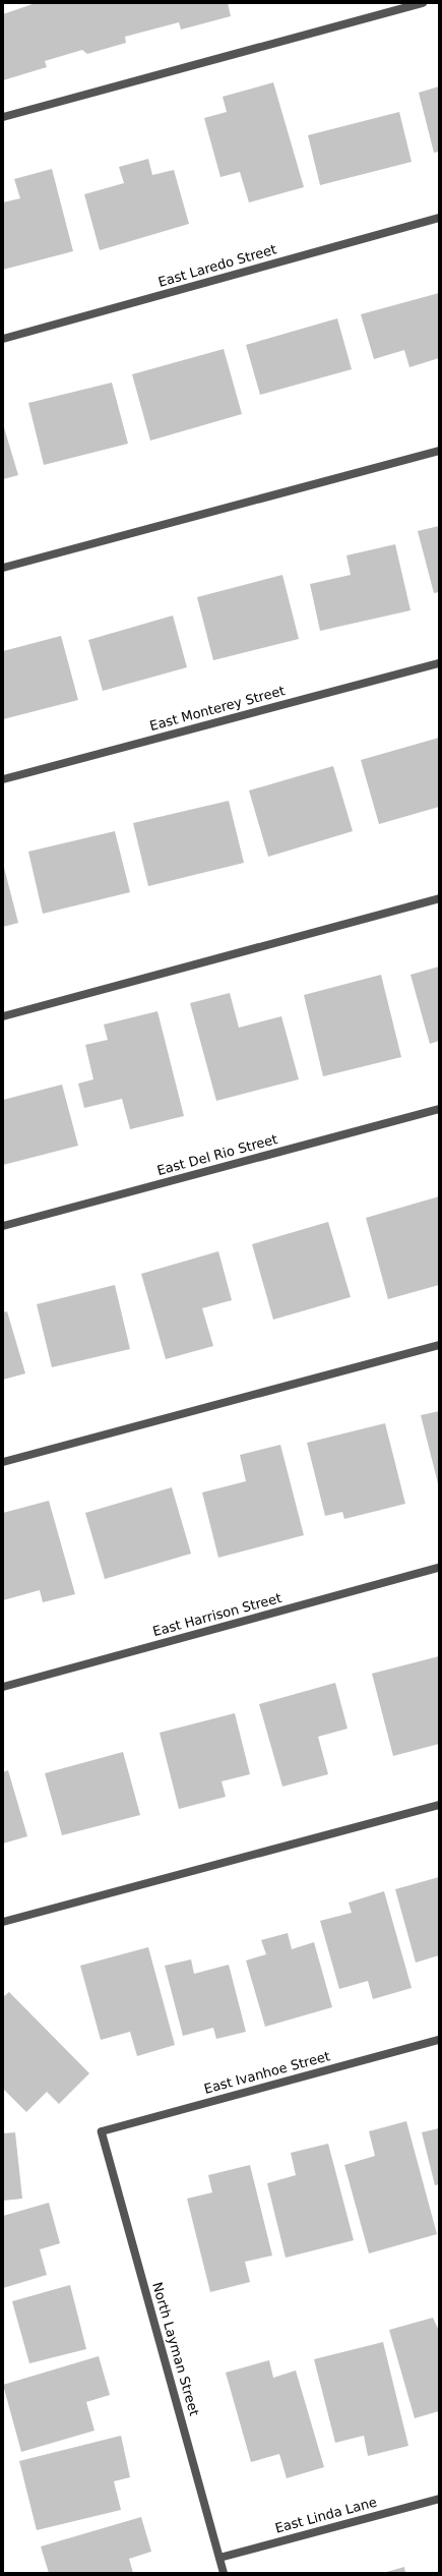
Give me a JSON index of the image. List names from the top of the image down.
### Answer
{
  "streets": {
    "street": [
      "East Laredo Street",
      "East Monterey Street",
      "East Del Rio Street",
      "East Harrison Street",
      "East Ivanhoe Street",
      "North Layman Street",
      "East Linda Lane"
    ]
  },
  "crossings": [
    ["East Ivanhoe Street", "North Layman Street"],
    ["North Layman Street", "East Linda Lane"]
  ]
}
